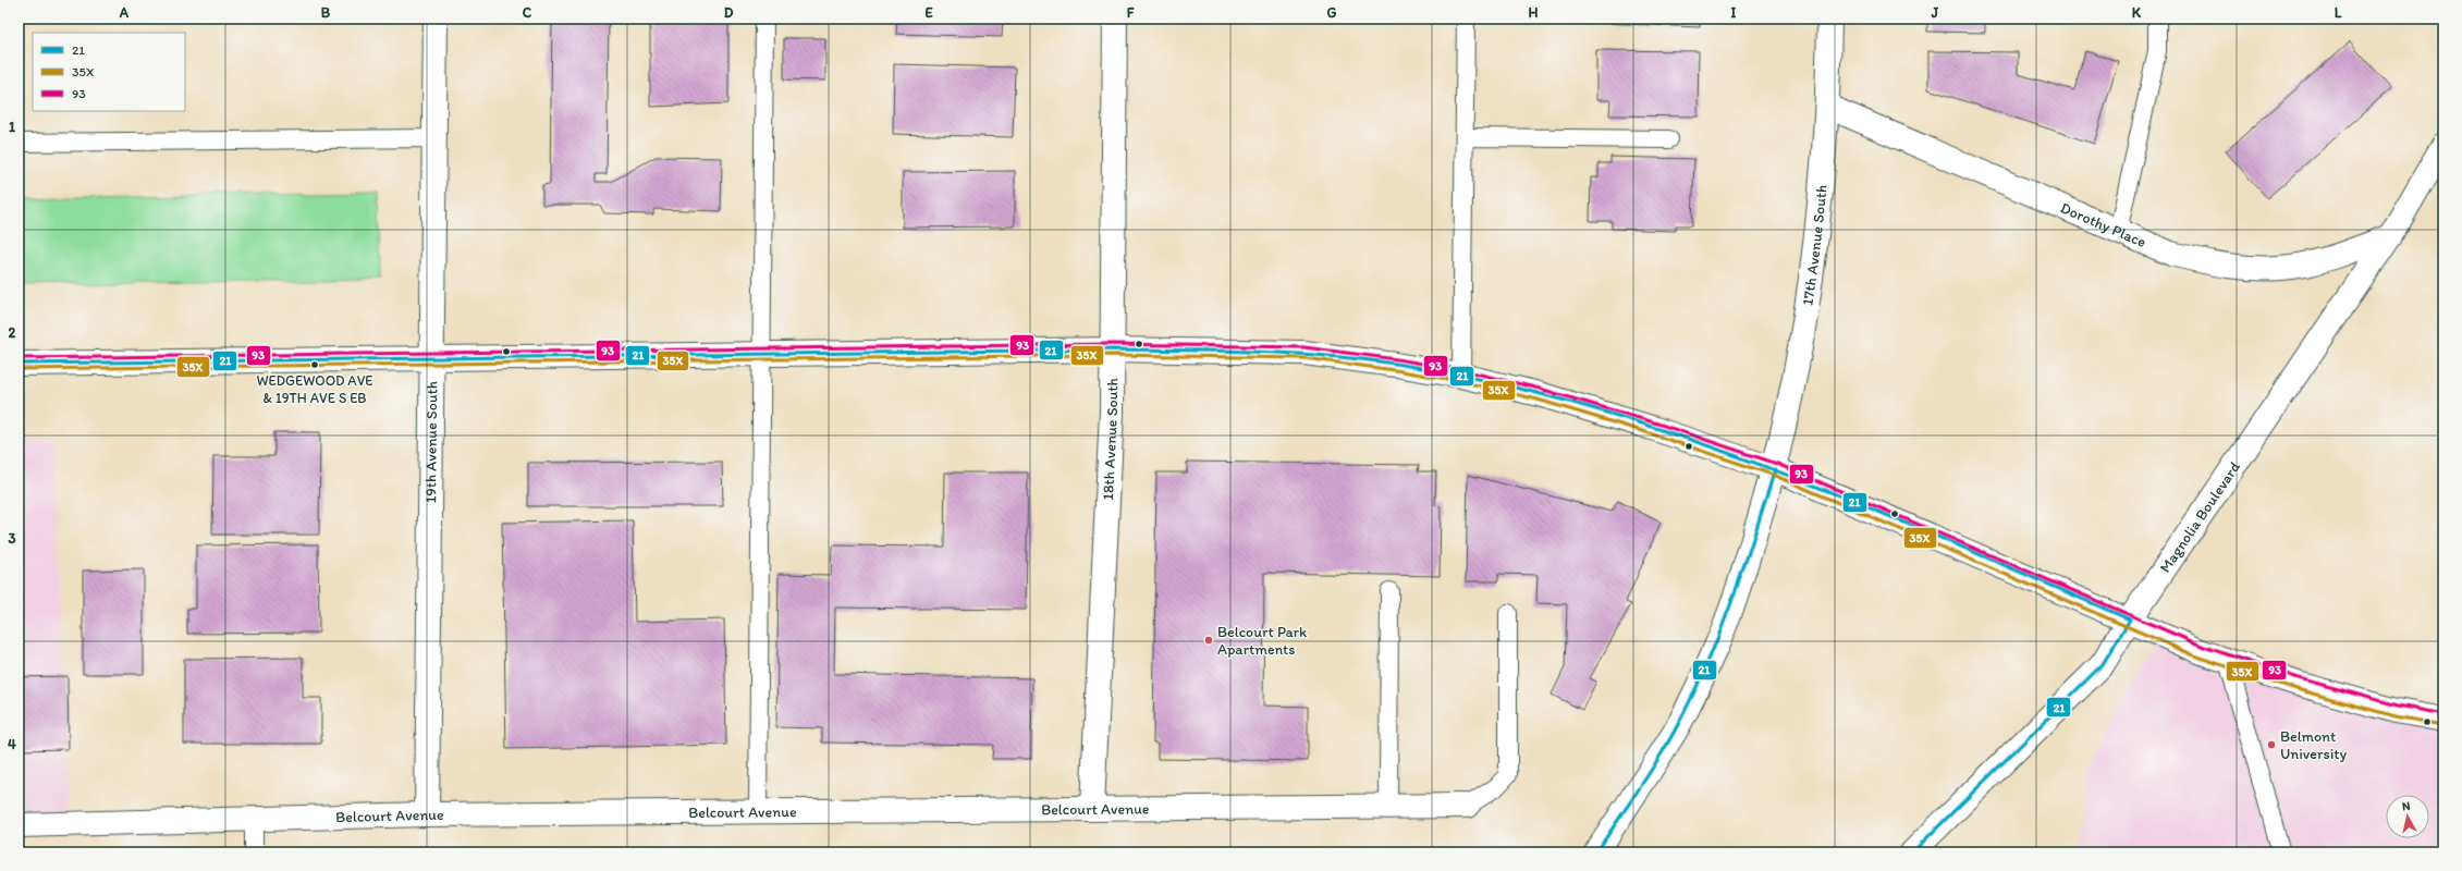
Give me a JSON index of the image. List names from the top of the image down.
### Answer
{
  "streets": {
    "main road": [
      "Dorothy Place",
      "17th Avenue South",
      "18th Avenue South",
      "19th Avenue South",
      "Magnolia Boulevard",
      "Belcourt Avenue"
    ]
  },
  "crossings": [
    ["Dorothy Place", "17th Avenue South"],
    ["Dorothy Place", "Magnolia Boulevard"],
    ["18th Avenue South", "Belcourt Avenue"],
    ["19th Avenue South", "Belcourt Avenue"]
  ],
  "places": ["WEDGEWOOD AVE & 19TH AVE S EB", "Belcourt Park Apartments", "Belmont University"],
  "lines": ["transit line 93", "transit line 21", "transit line 35X"],
  "legend": ["21", "35X", "93"],
  "north": "top",
  "grid": {
    "columns": [
      "A",
      "B",
      "C",
      "D",
      "E",
      "F",
      "G",
      "H",
      "I",
      "J",
      "K",
      "L"
    ],
    "rows": [
      "1",
      "2",
      "3",
      "4"
    ]
  }
}
